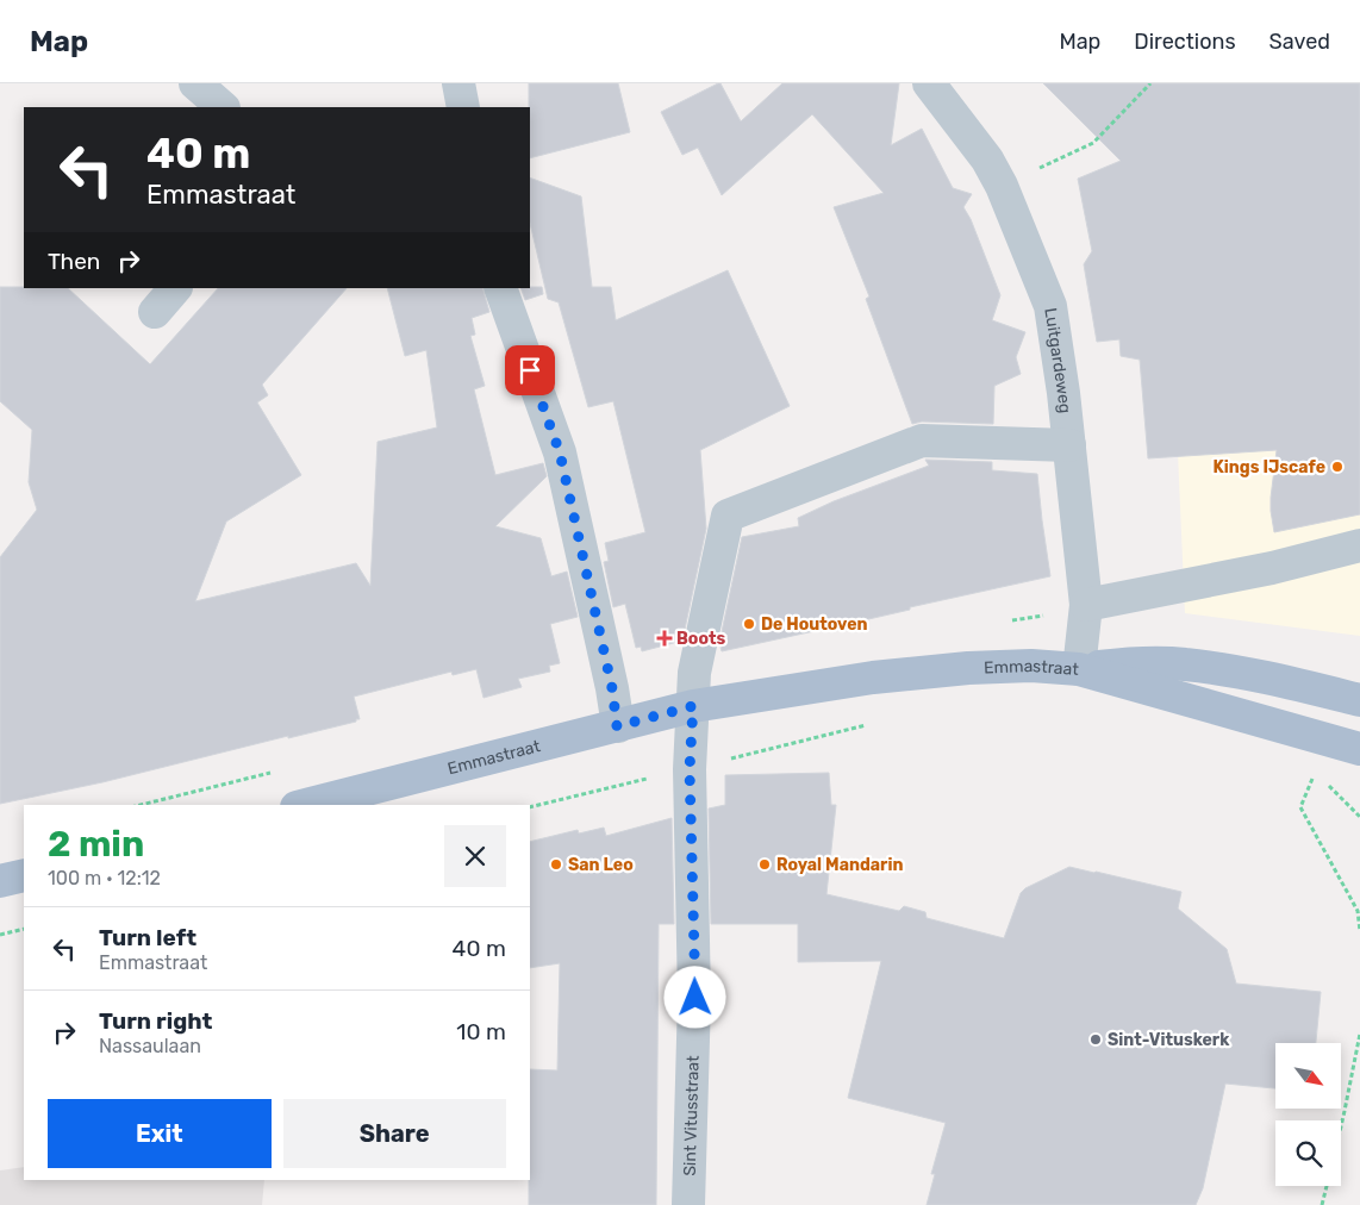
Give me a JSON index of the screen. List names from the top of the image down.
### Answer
{
  "streets": {
    "main road": ["Emmastraat"],
    "street": ["Luitgardeweg", "Sint Vitusstraat"]
  },
  "crossings": [
    ["Luitgardeweg", "Emmastraat"],
    ["Emmastraat", "Sint Vitusstraat"]
  ],
  "places": {
    "other": [
      "Kings IJscafe",
      "De Houtoven",
      "San Leo",
      "Royal Mandarin",
      "Sint-Vituskerk"
    ],
    "health": ["Boots"]
  },
  "north": "bottom right",
  "page": {
    "header": "Map",
    "nav": ["Map", "Directions", "Saved"],
    "turn": ["40 m", "Emmastraat"],
    "then": "Then",
    "heading": ["2 min", "100 m · 12:12"],
    "list": [
      {
        "name": "Turn left",
        "note": "Emmastraat",
        "value": "40 m"
      },
      {
        "name": "Turn right",
        "note": "Nassaulaan",
        "value": "10 m"
      }
    ],
    "buttons": ["Exit", "Share"]
  }
}
